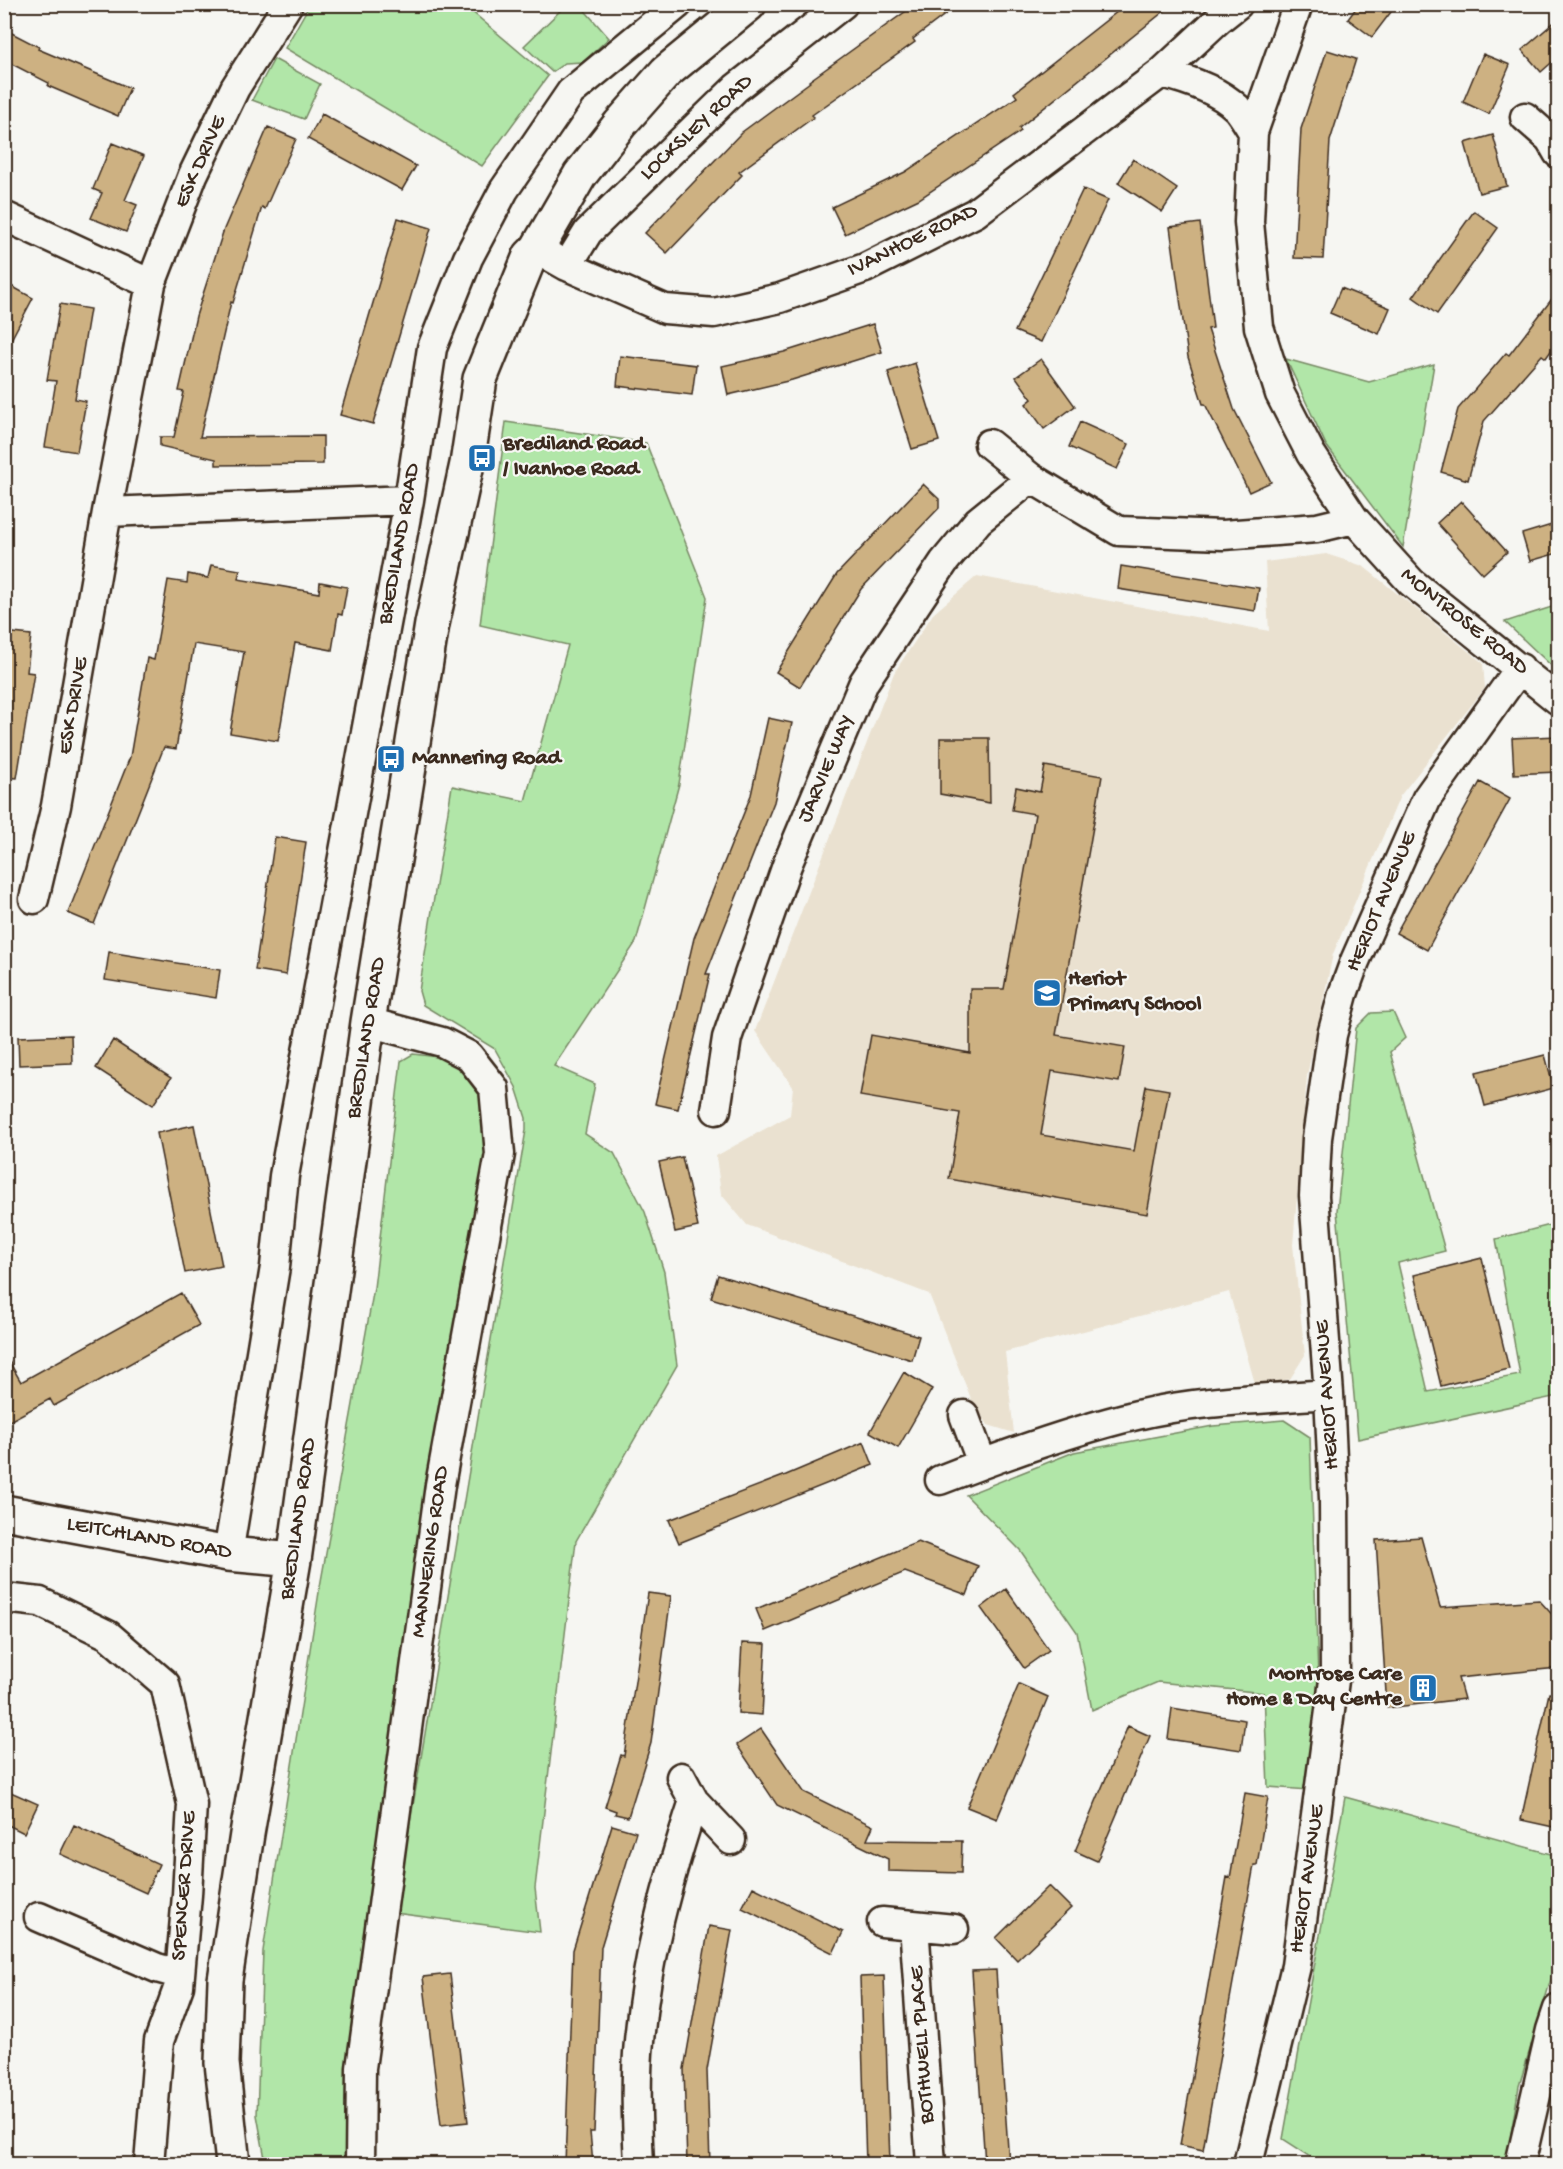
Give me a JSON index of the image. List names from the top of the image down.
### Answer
{
  "streets": {
    "street": [
      "LOCKSLEY ROAD",
      "ESK DRIVE",
      "IVANHOE ROAD",
      "BREDILAND ROAD",
      "MONTROSE ROAD",
      "JARVIE WAY",
      "HERIOT AVENUE",
      "LEITCHLAND ROAD",
      "MANNERING ROAD",
      "SPENCER DRIVE",
      "BOTHWELL PLACE"
    ]
  },
  "crossings": [
    ["LOCKSLEY ROAD", "IVANHOE ROAD"],
    ["IVANHOE ROAD", "BREDILAND ROAD"],
    ["BREDILAND ROAD", "LEITCHLAND ROAD"],
    ["BREDILAND ROAD", "MANNERING ROAD"],
    ["MONTROSE ROAD", "HERIOT AVENUE"]
  ],
  "places": {
    "bus stop": ["Brediland Road / Ivanhoe Road", "Mannering Road"],
    "school or university": ["Heriot Primary School"],
    "building": ["Montrose Care Home & Day Centre"]
  }
}
